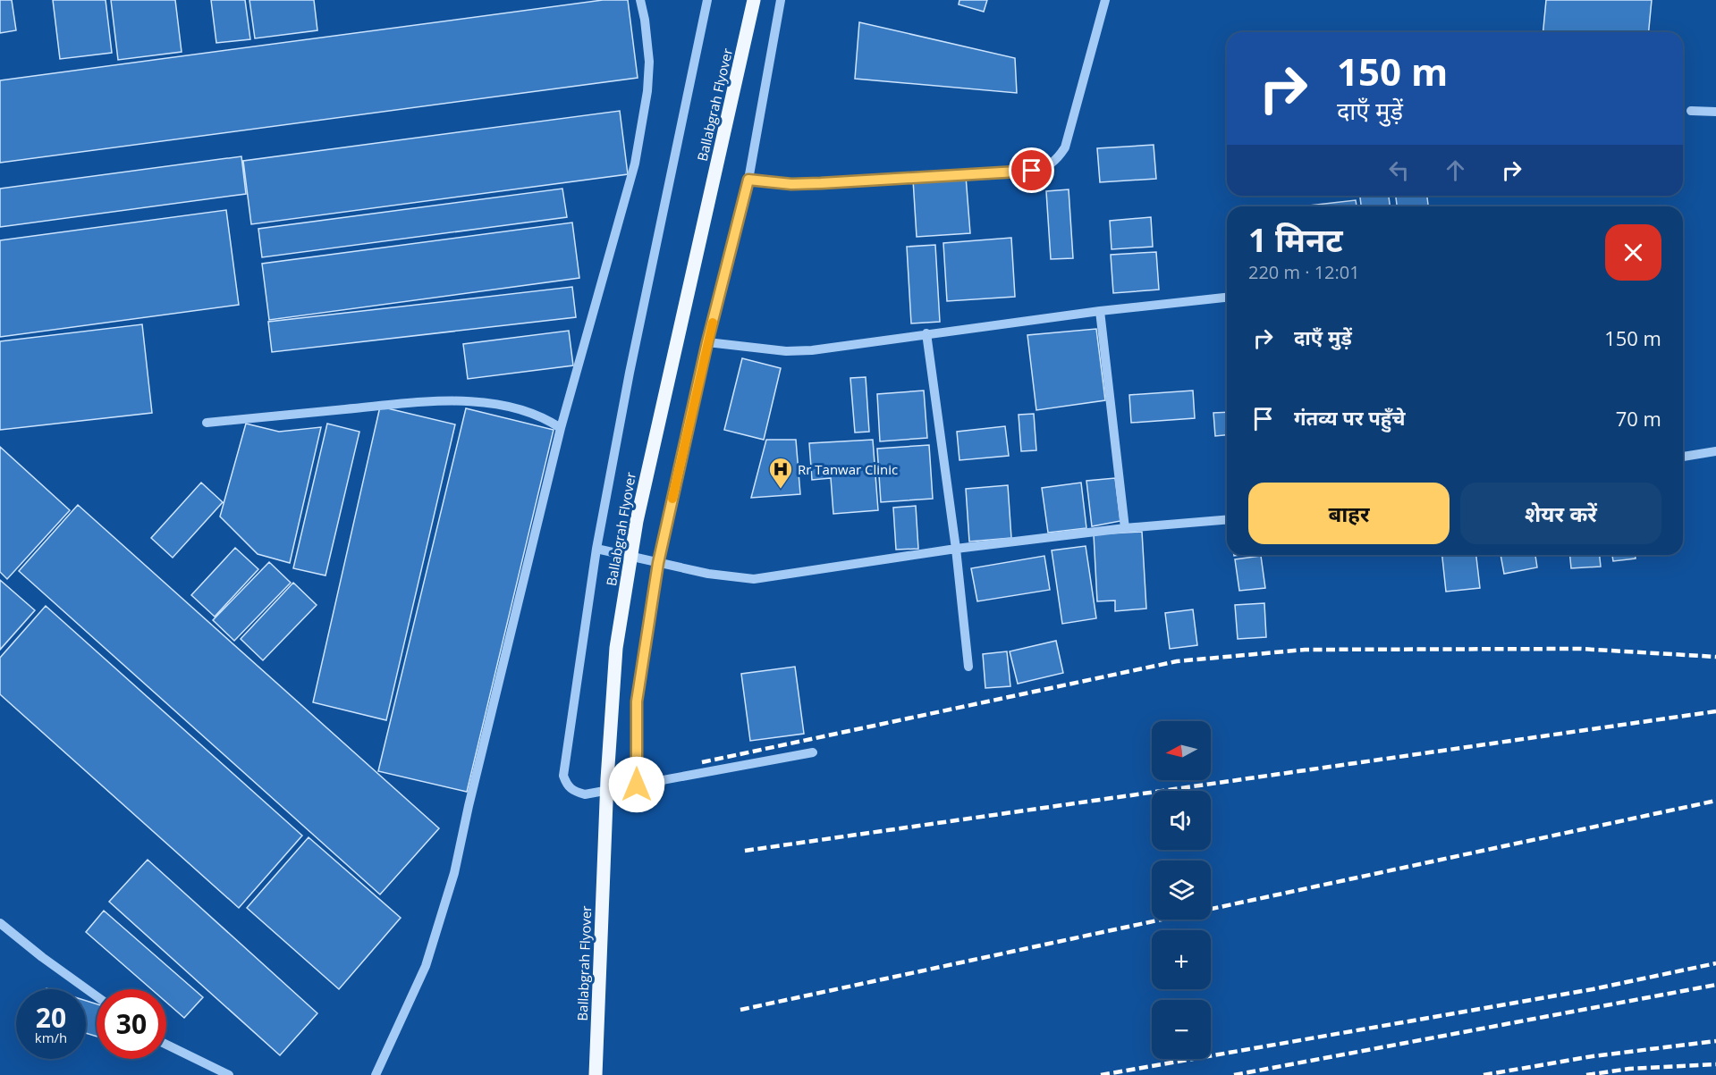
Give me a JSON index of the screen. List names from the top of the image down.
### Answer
{
  "streets": {
    "main road": ["Ballabgrah Flyover"]
  },
  "places": {
    "hospital": ["Rr Tanwar Clinic"]
  },
  "north": "left",
  "page": {
    "turn": ["150 m", "दाएँ मुड़ें"],
    "heading": ["1 मिनट", "220 m · 12:01"],
    "list": [
      {
        "name": "दाएँ मुड़ें",
        "value": "150 m"
      },
      {
        "name": "गंतव्य पर पहुँचे",
        "value": "70 m"
      }
    ],
    "buttons": ["बाहर", "शेयर करें"],
    "map_buttons": ["+", "−"],
    "speed": "20 km/h",
    "limit": "30"
  }
}
